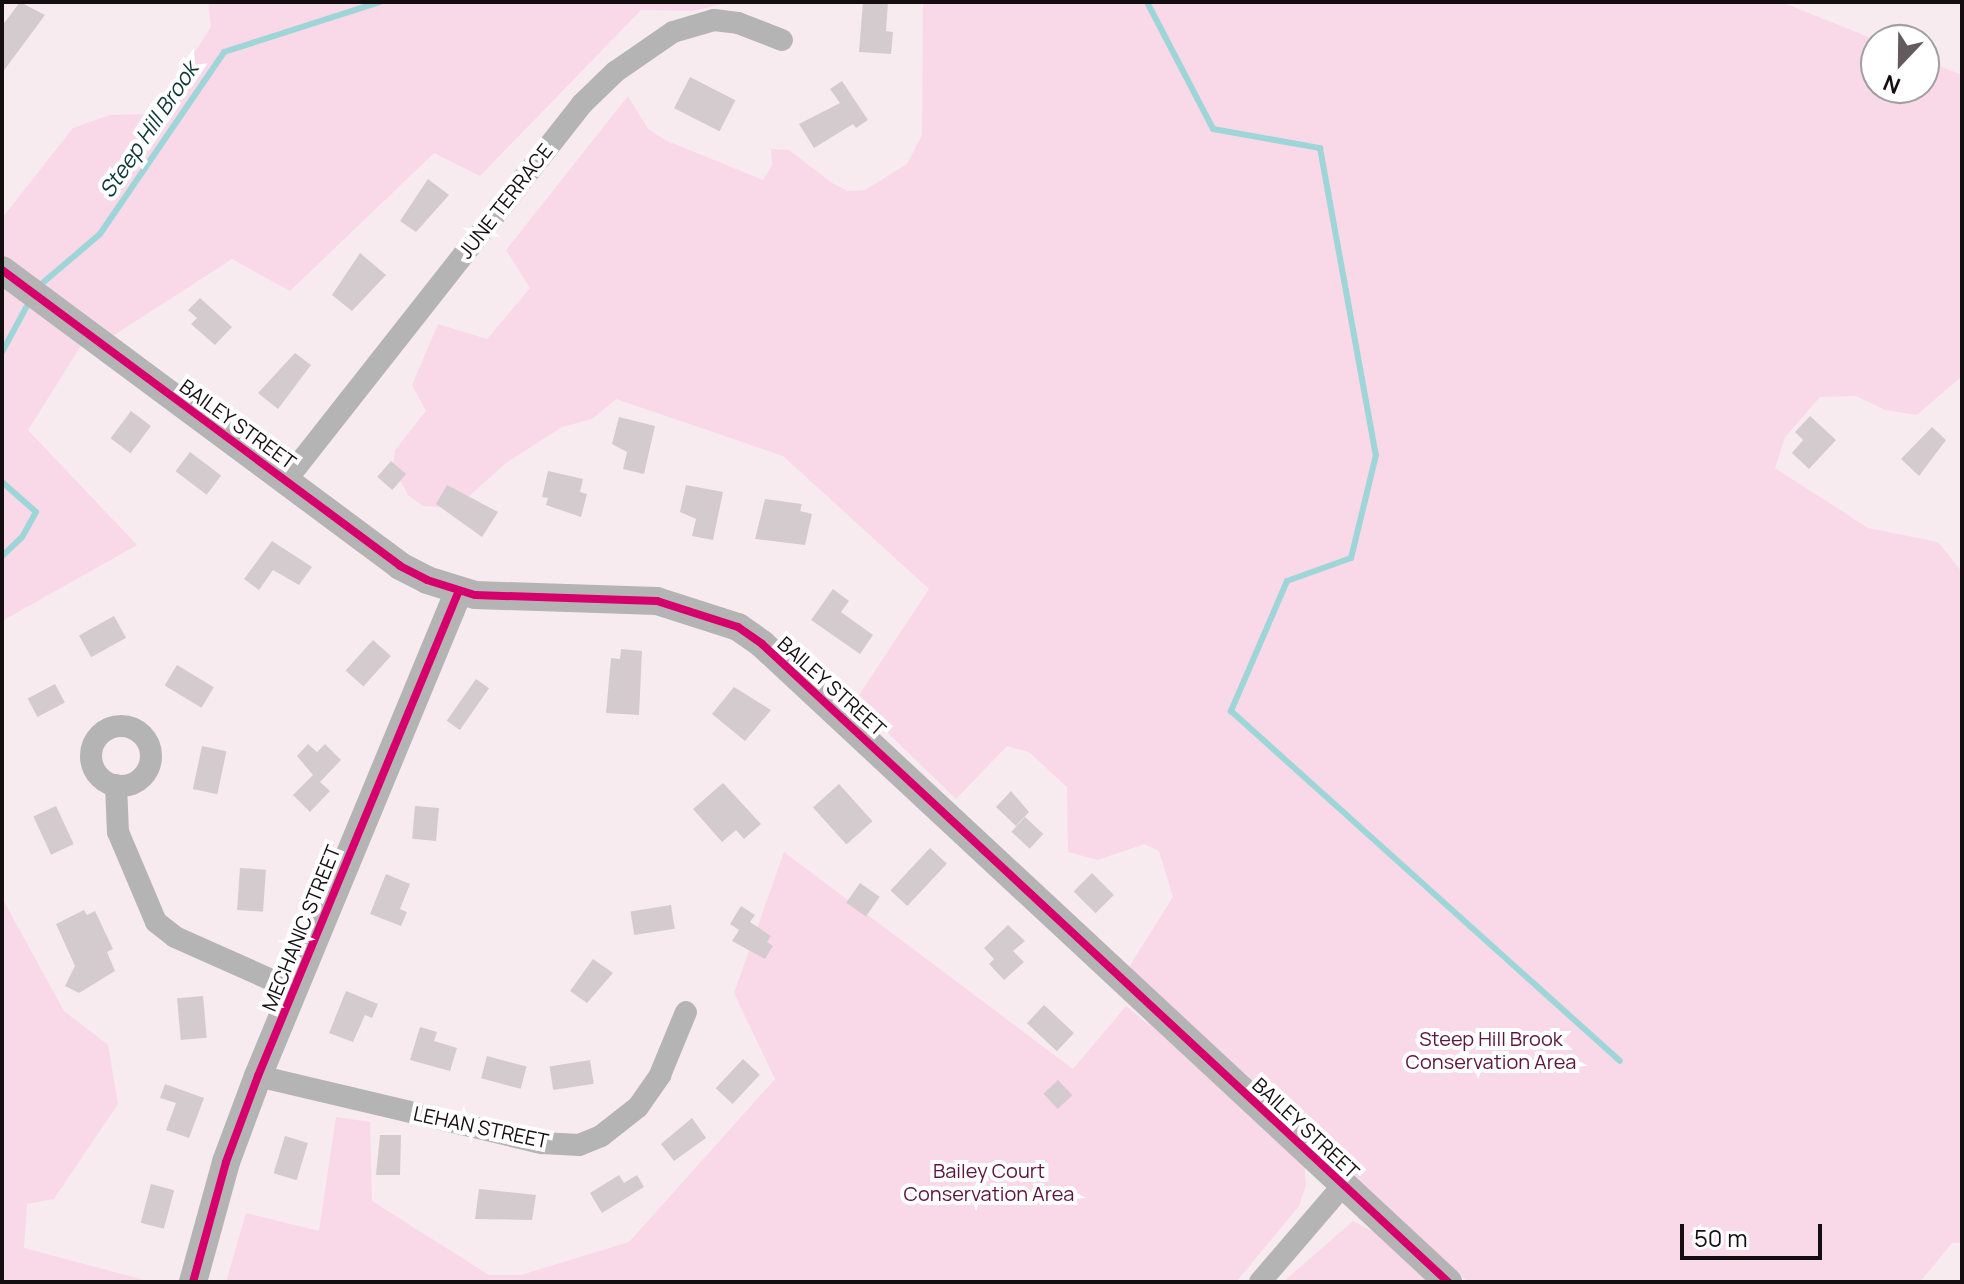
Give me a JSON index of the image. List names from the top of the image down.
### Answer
{
  "streets": {
    "street": [
      "JUNE TERRACE",
      "BAILEY STREET",
      "MECHANIC STREET",
      "LEHAN STREET"
    ]
  },
  "crossings": [
    ["JUNE TERRACE", "BAILEY STREET"],
    ["BAILEY STREET", "MECHANIC STREET"],
    ["MECHANIC STREET", "LEHAN STREET"]
  ],
  "water": ["Steep Hill Brook"],
  "parks": ["Steep Hill Brook Conservation Area", "Bailey Court Conservation Area"],
  "scale_bar": "50 m",
  "north": "bottom"
}
